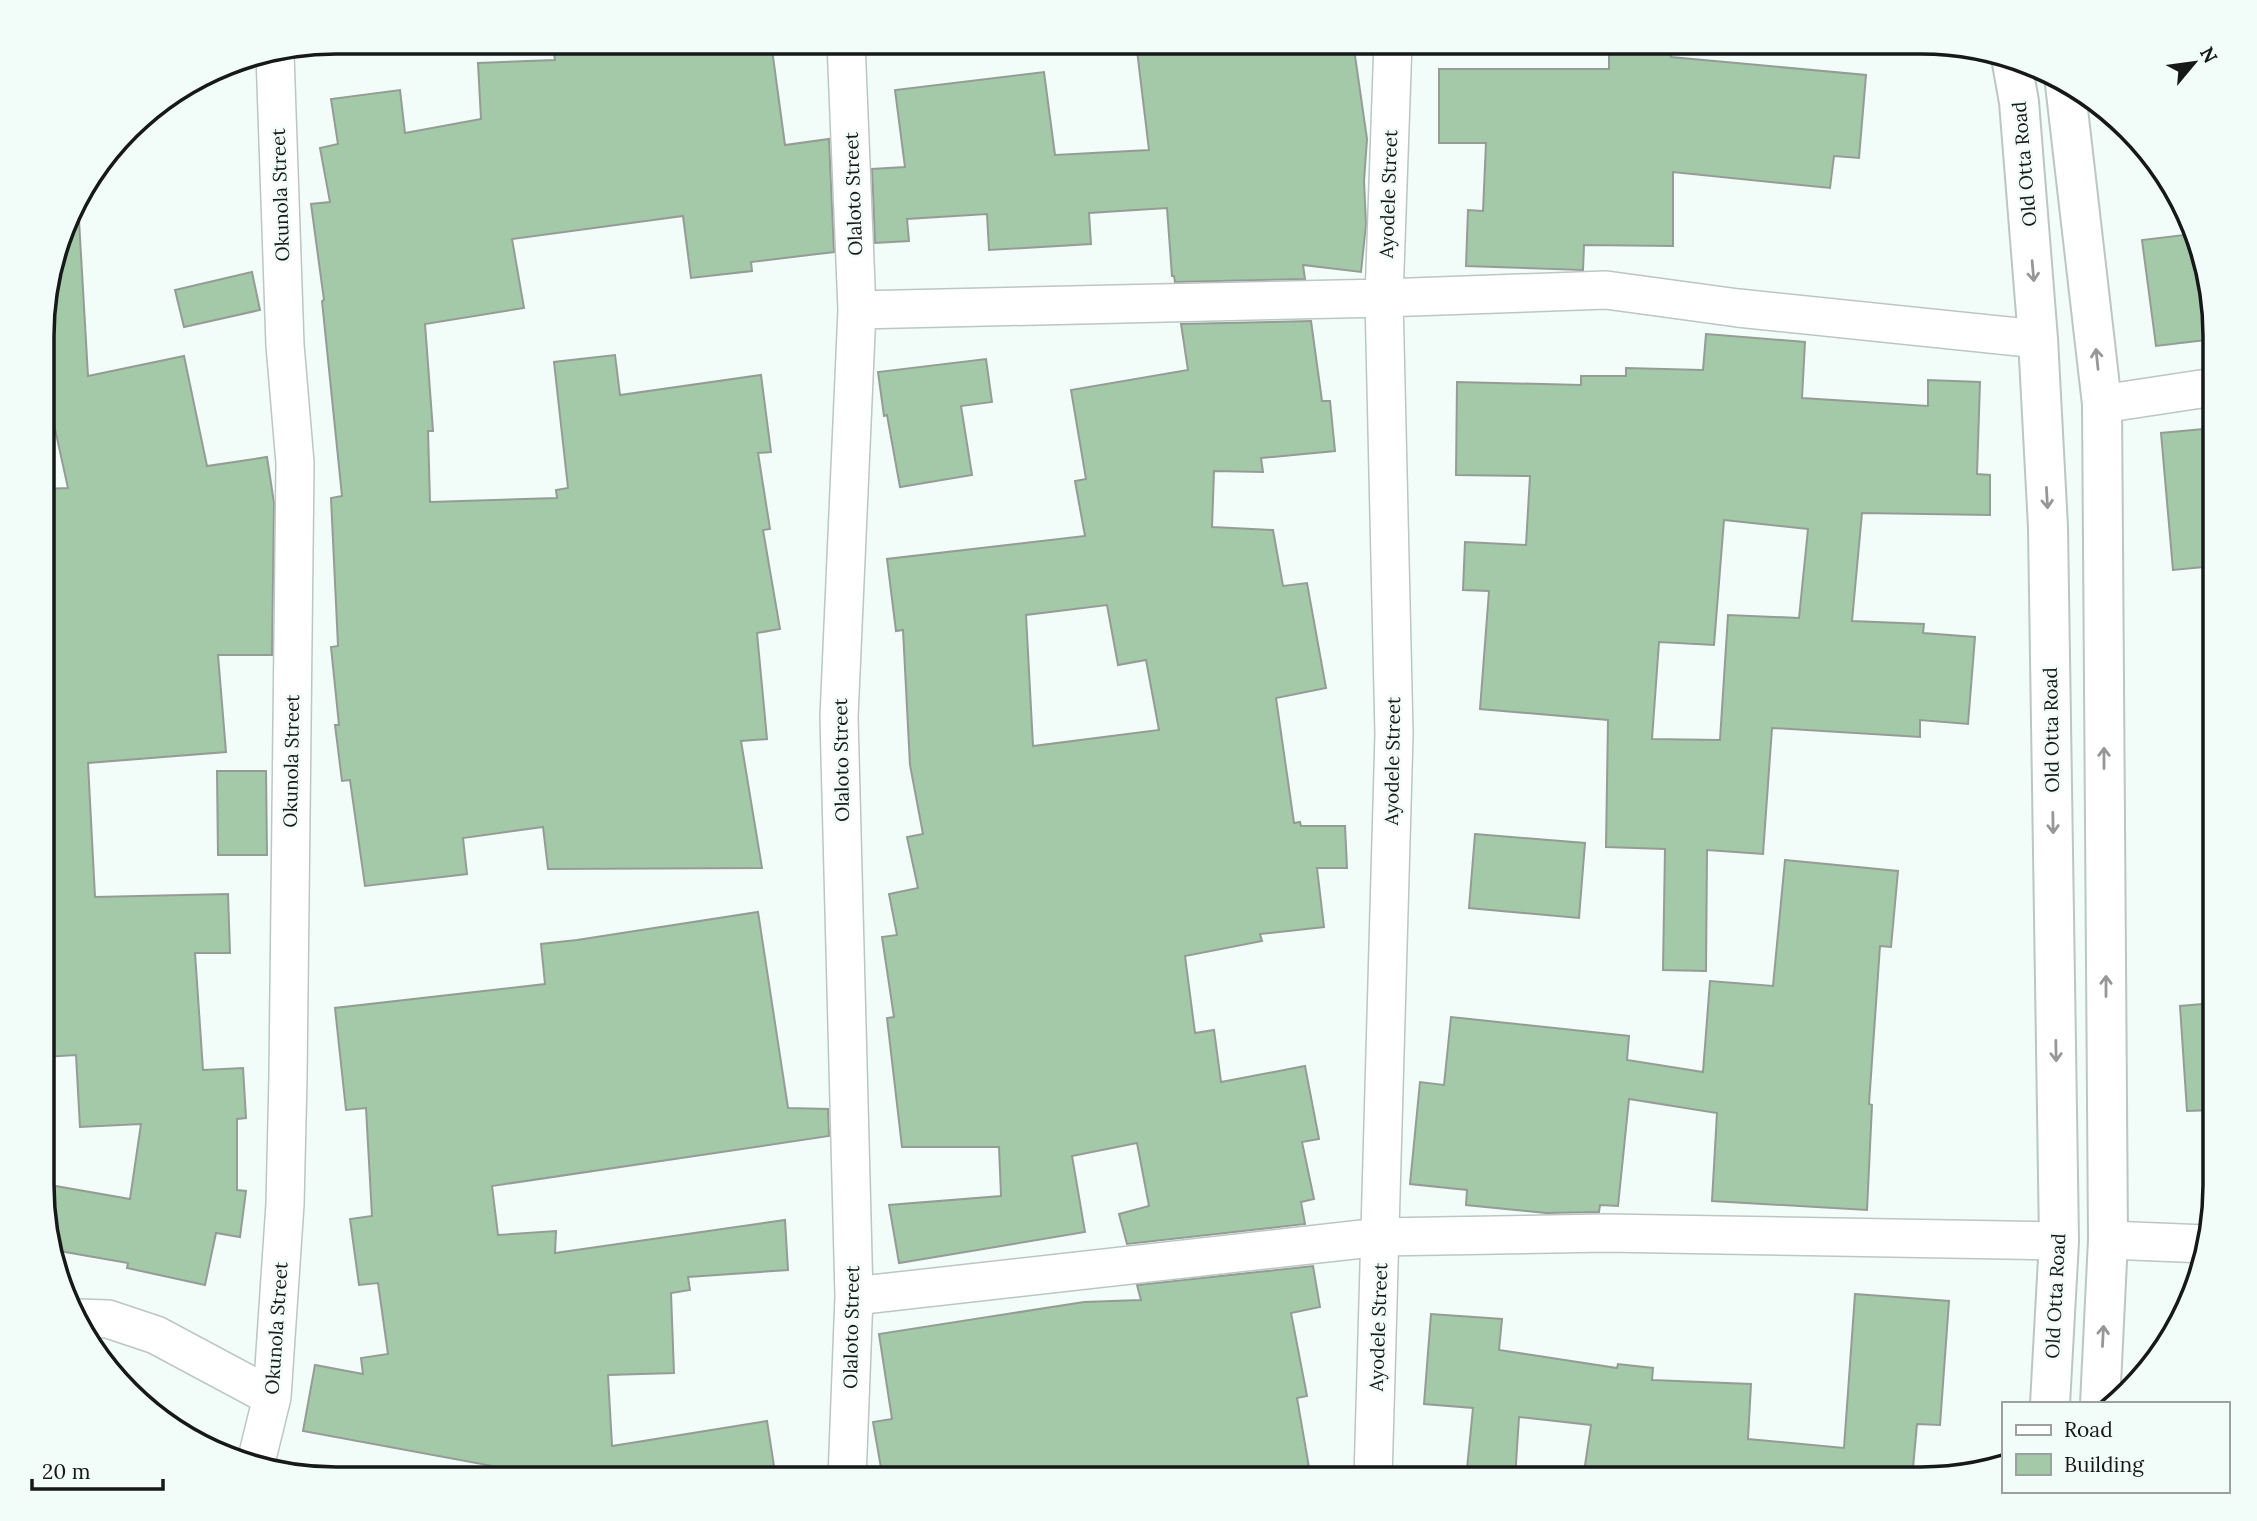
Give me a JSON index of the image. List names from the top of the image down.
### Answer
{
  "streets": {
    "street": [
      "Old Otta Road",
      "Olaloto Street",
      "Ayodele Street",
      "Okunola Street"
    ]
  },
  "legend": ["Road", "Building"],
  "scale_bar": "20 m",
  "north": "top right"
}
